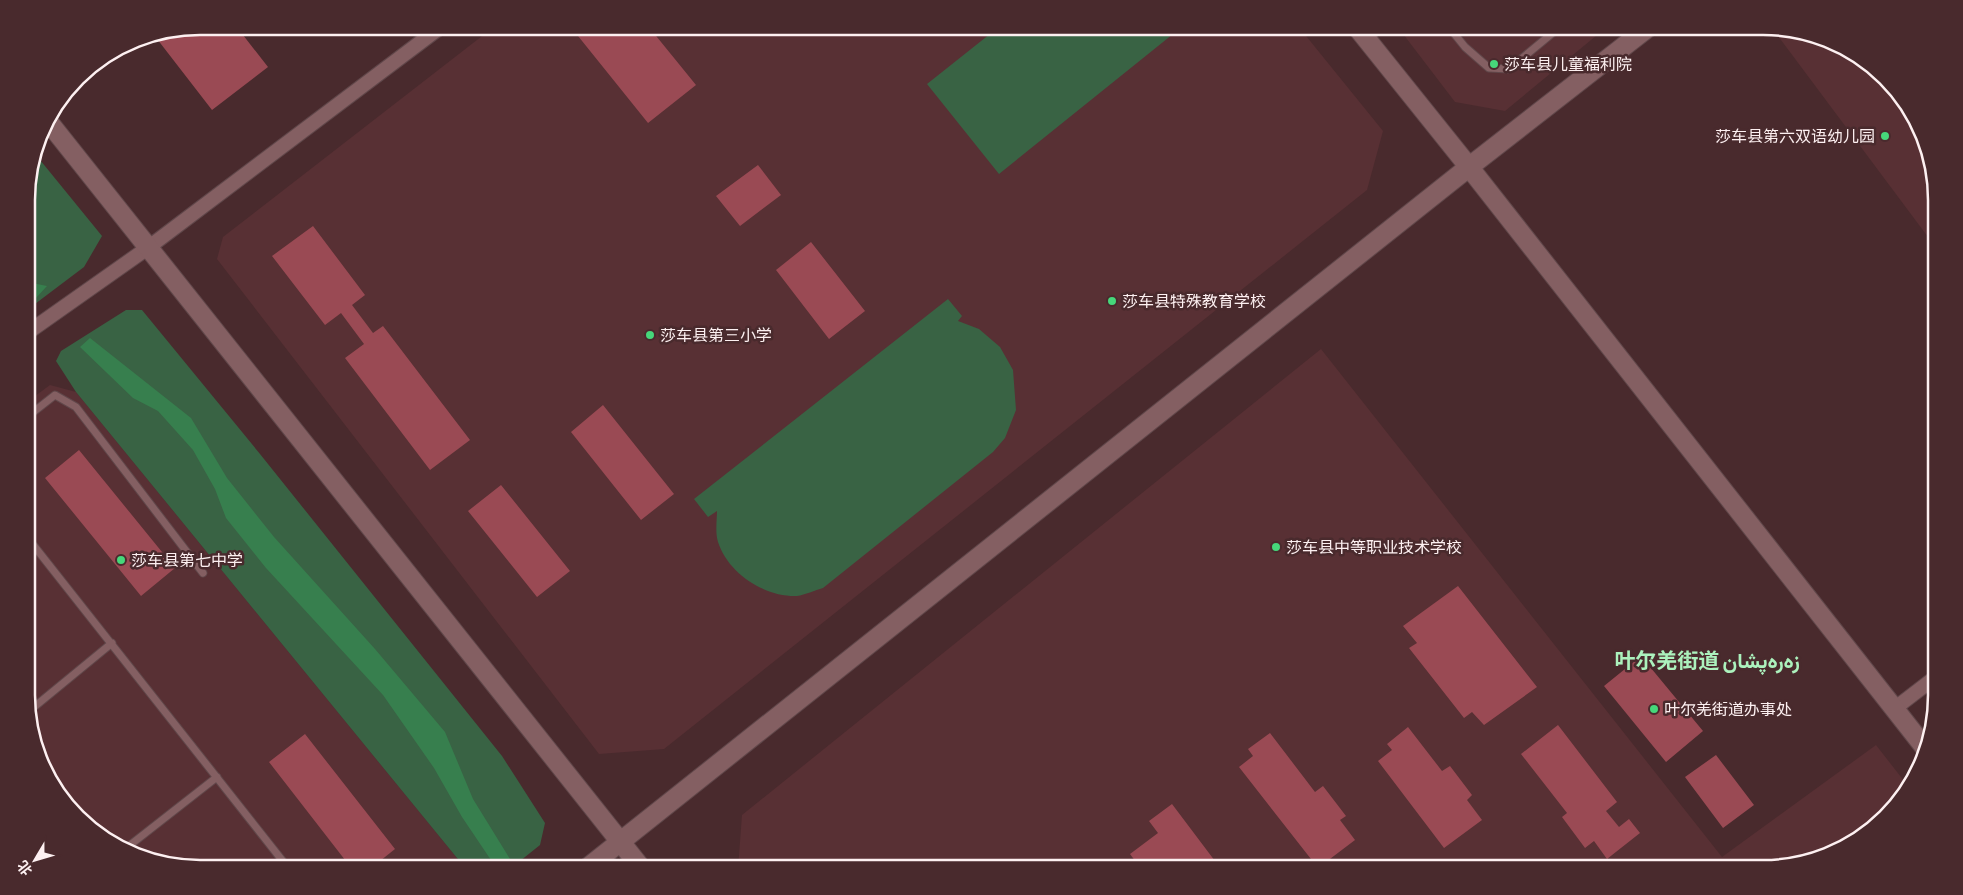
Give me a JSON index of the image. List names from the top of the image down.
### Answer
{
  "districts": ["叶尔羌街道 زەرەپشان"],
  "places": [
    "莎车县儿童福利院",
    "莎车县第六双语幼儿园",
    "莎车县特殊教育学校",
    "莎车县第三小学",
    "莎车县中等职业技术学校",
    "莎车县第七中学",
    "叶尔羌街道办事处"
  ],
  "north": "bottom left"
}
